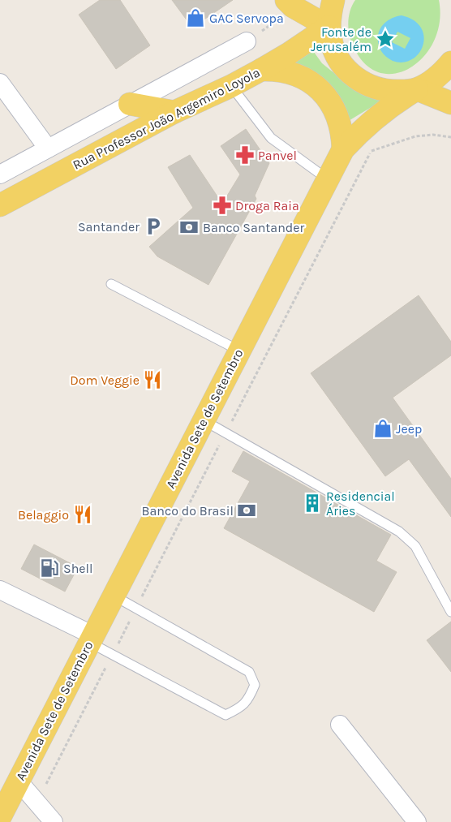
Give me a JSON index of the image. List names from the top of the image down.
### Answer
{
  "streets": {
    "main road": ["Rua Professor João Argemiro Loyola", "Avenida Sete de Setembro"]
  },
  "places": {
    "shop": ["GAC Servopa", "Jeep"],
    "place": ["Fonte de Jerusalém"],
    "pharmacy": ["Panvel", "Droga Raia"],
    "parking": ["Santander"],
    "bank": ["Banco Santander", "Banco do Brasil"],
    "restaurant": ["Dom Veggie", "Belaggio"],
    "building": ["Residencial Áries"],
    "fuel station": ["Shell"]
  }
}
